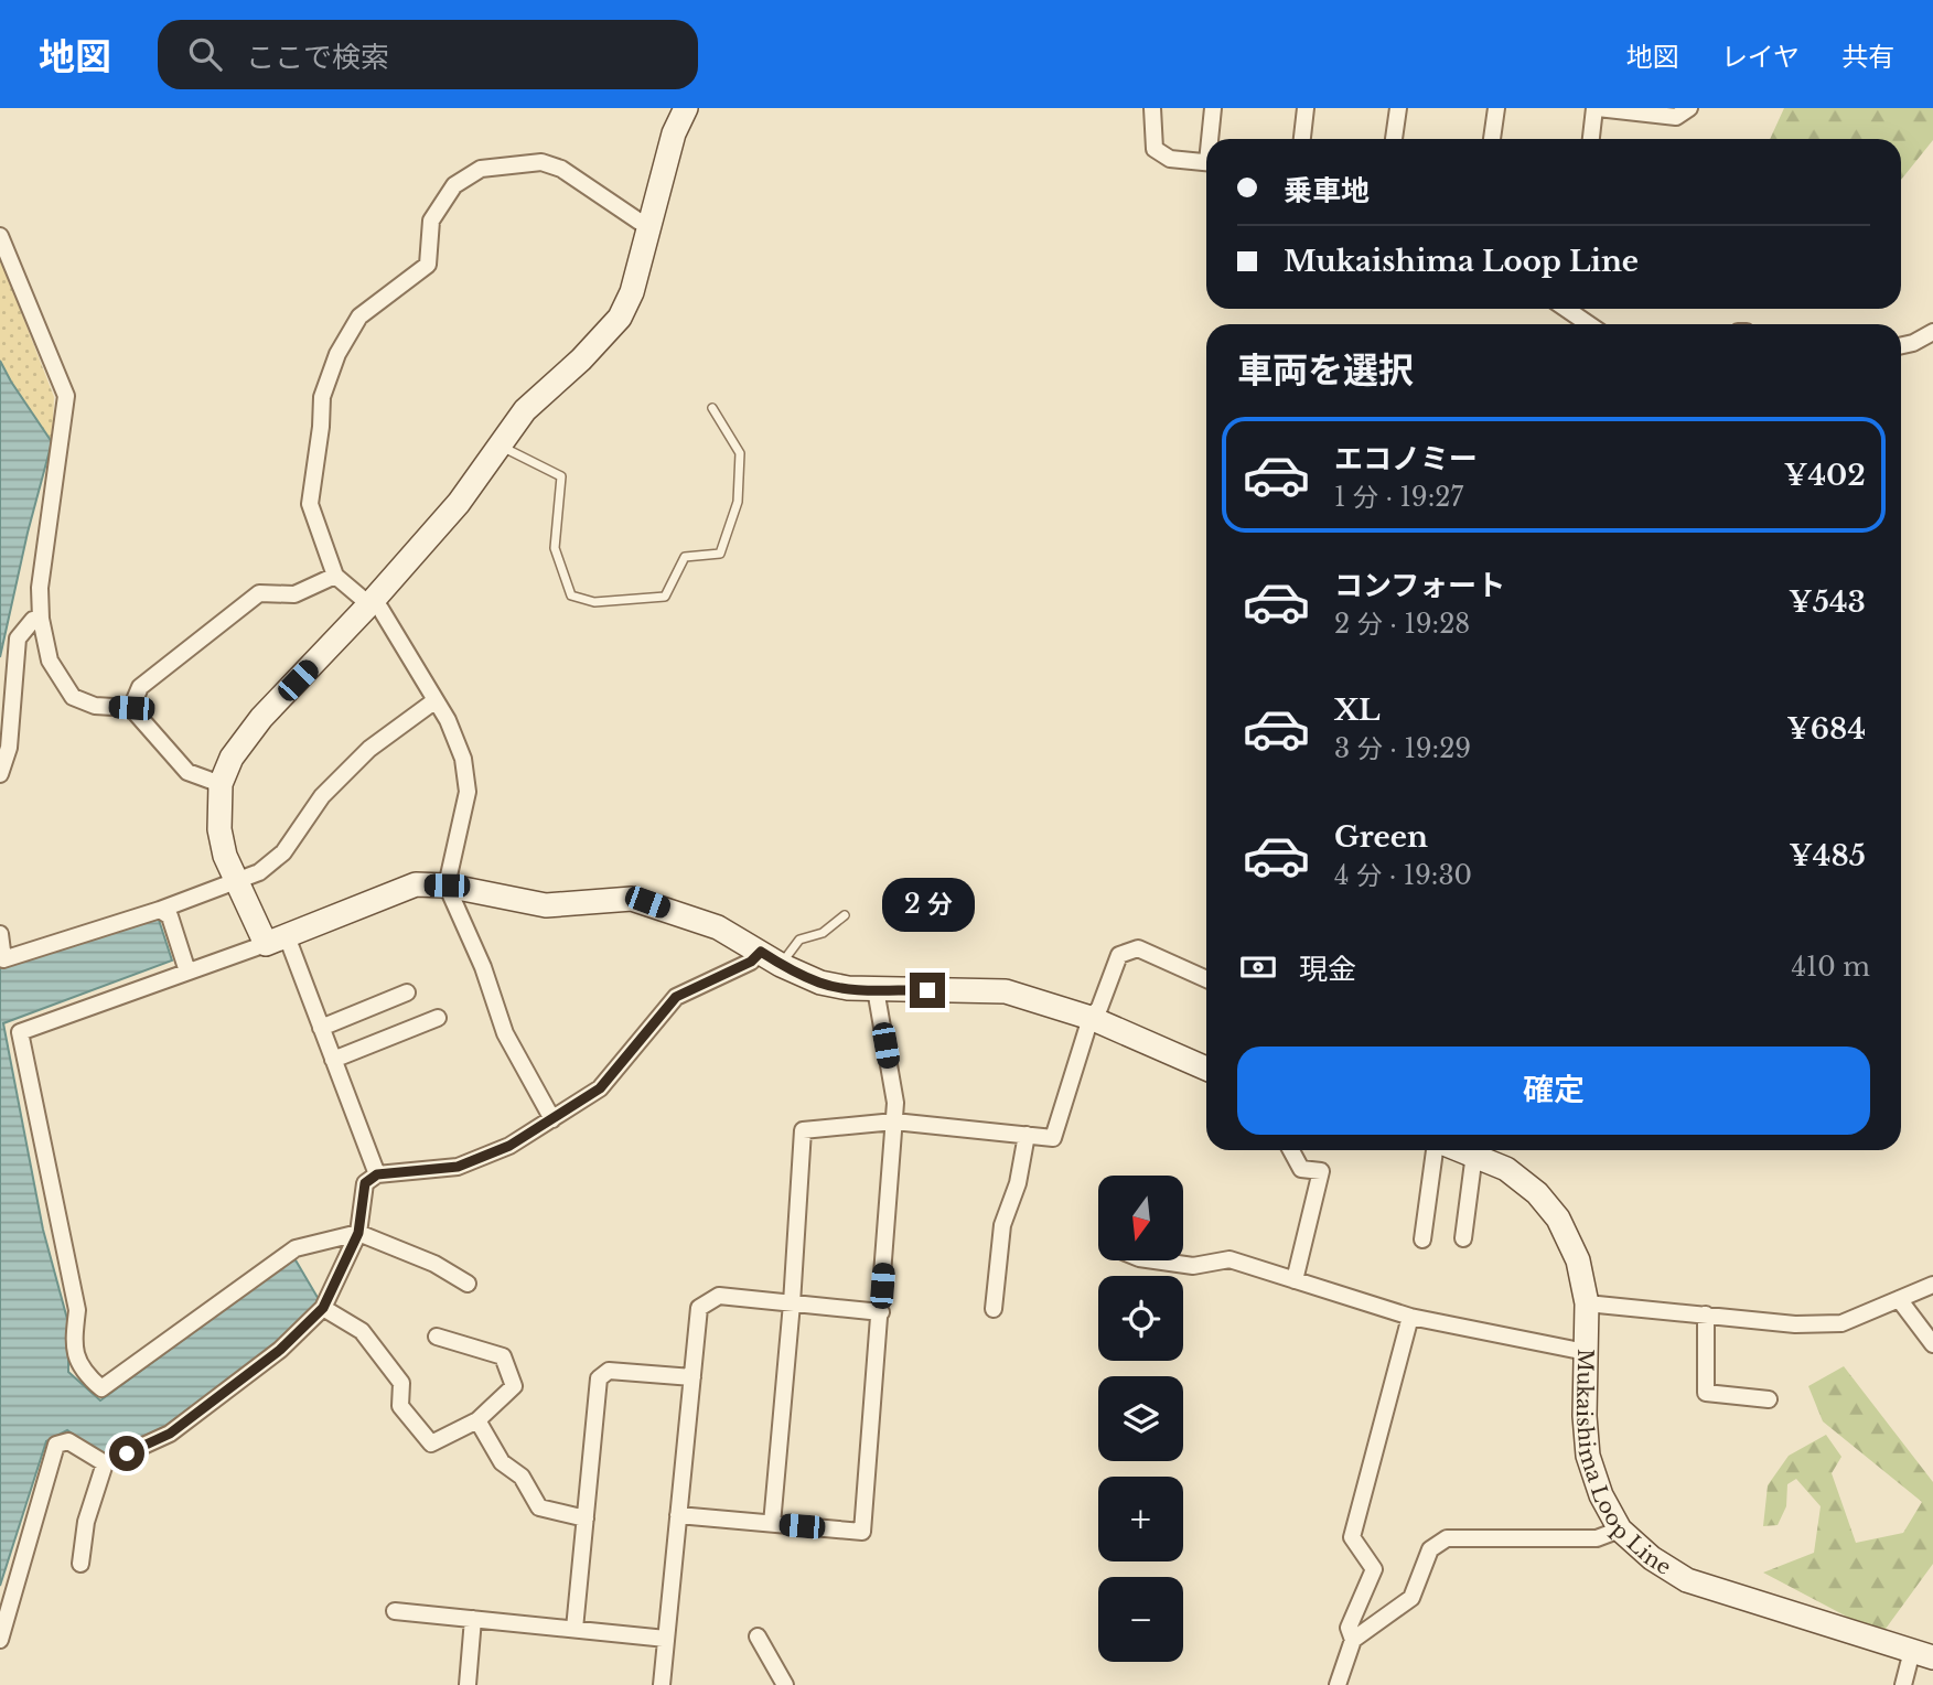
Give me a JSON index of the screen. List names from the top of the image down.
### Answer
{
  "streets": {
    "main road": ["Mukaishima Loop Line"]
  },
  "north": "bottom",
  "page": {
    "header": "地図",
    "search": "ここで検索",
    "nav": ["地図", "レイヤ", "共有"],
    "banner": ["乗車地", "Mukaishima Loop Line"],
    "heading": "車両を選択",
    "list": [
      {
        "name": "エコノミー",
        "note": "1 分 · 19:27",
        "value": "¥402"
      },
      {
        "name": "コンフォート",
        "note": "2 分 · 19:28",
        "value": "¥543"
      },
      {
        "name": "XL",
        "note": "3 分 · 19:29",
        "value": "¥684"
      },
      {
        "name": "Green",
        "note": "4 分 · 19:30",
        "value": "¥485"
      }
    ],
    "bubble": "2 分",
    "pay": ["現金", "410 m"],
    "buttons": "確定",
    "map_buttons": ["+", "−"]
  }
}
